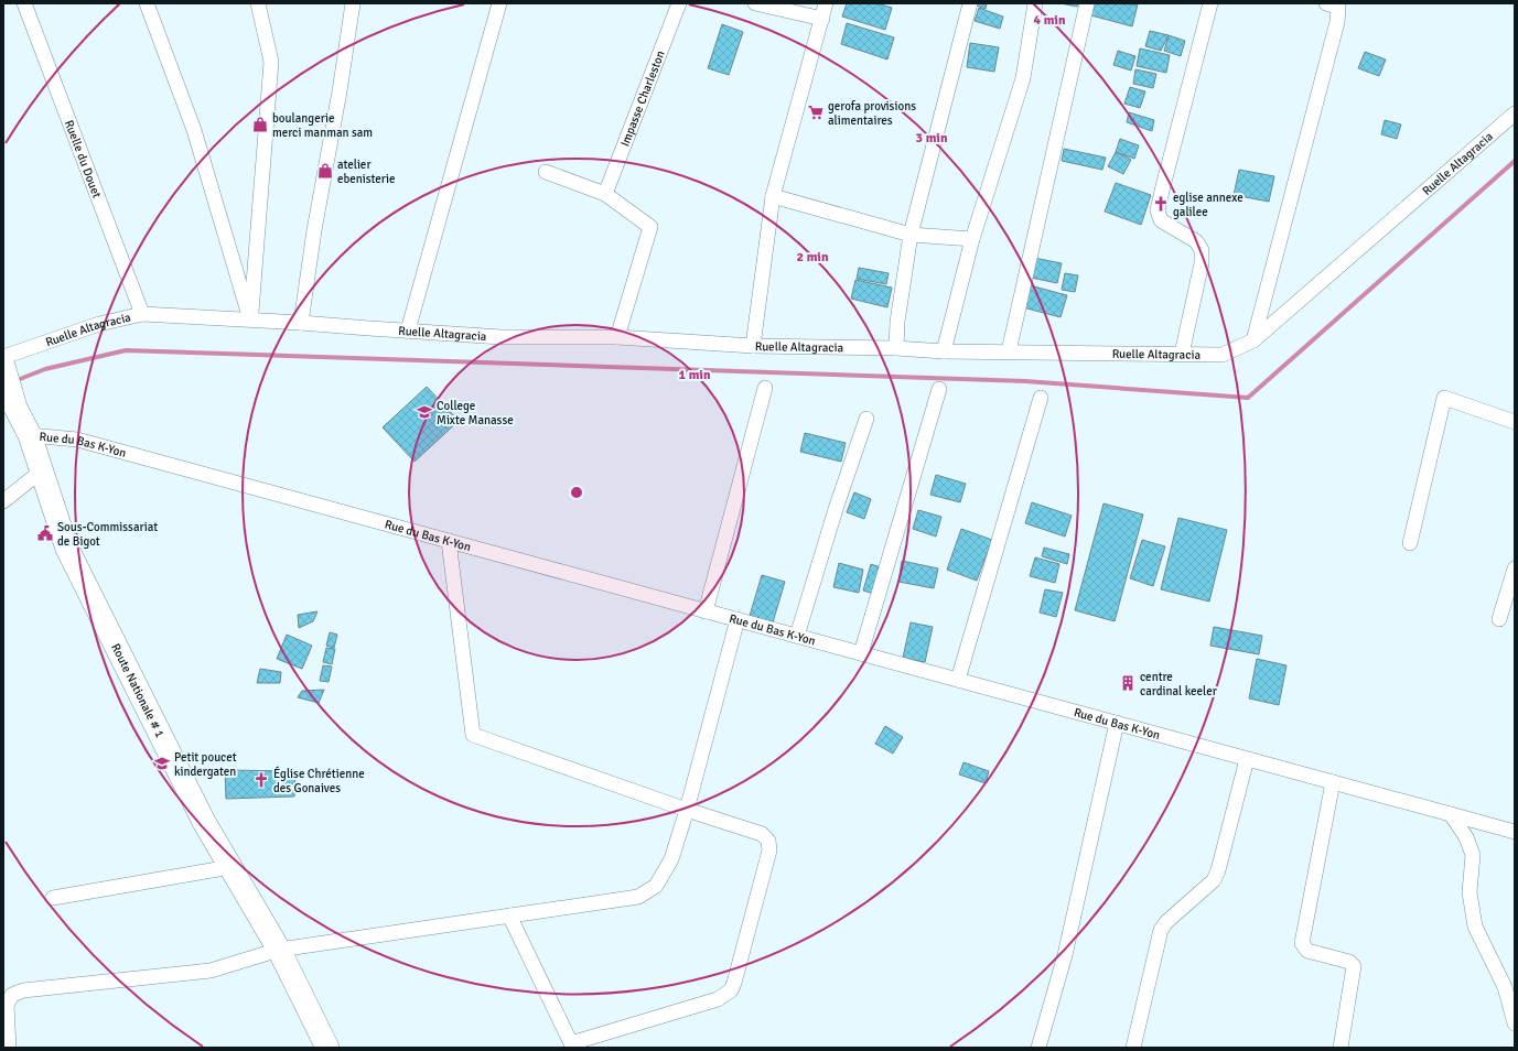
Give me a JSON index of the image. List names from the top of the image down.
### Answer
{
  "streets": {
    "main road": ["Route Nationale # 1"],
    "street": [
      "Impasse Charleston",
      "Ruelle du Douet",
      "Ruelle Altagracia",
      "Rue du Bas K-Yon"
    ]
  },
  "crossings": [
    ["Ruelle du Douet", "Ruelle Altagracia"],
    ["Ruelle Altagracia", "Route Nationale # 1"],
    ["Rue du Bas K-Yon", "Route Nationale # 1"]
  ],
  "places": {
    "supermarket": ["gerofa provisions alimentaires"],
    "shop": ["boulangerie merci manman sam", "atelier ebenisterie"],
    "church": ["eglise annexe galilee", "Église Chrétienne des Gonaives"],
    "school or university": ["College Mixte Manasse", "Petit poucet kindergaten"],
    "public building": ["Sous-Commissariat de Bigot"],
    "building": ["centre cardinal keeler"]
  },
  "rings": [
    "4 min",
    "3 min",
    "2 min",
    "1 min"
  ]
}
